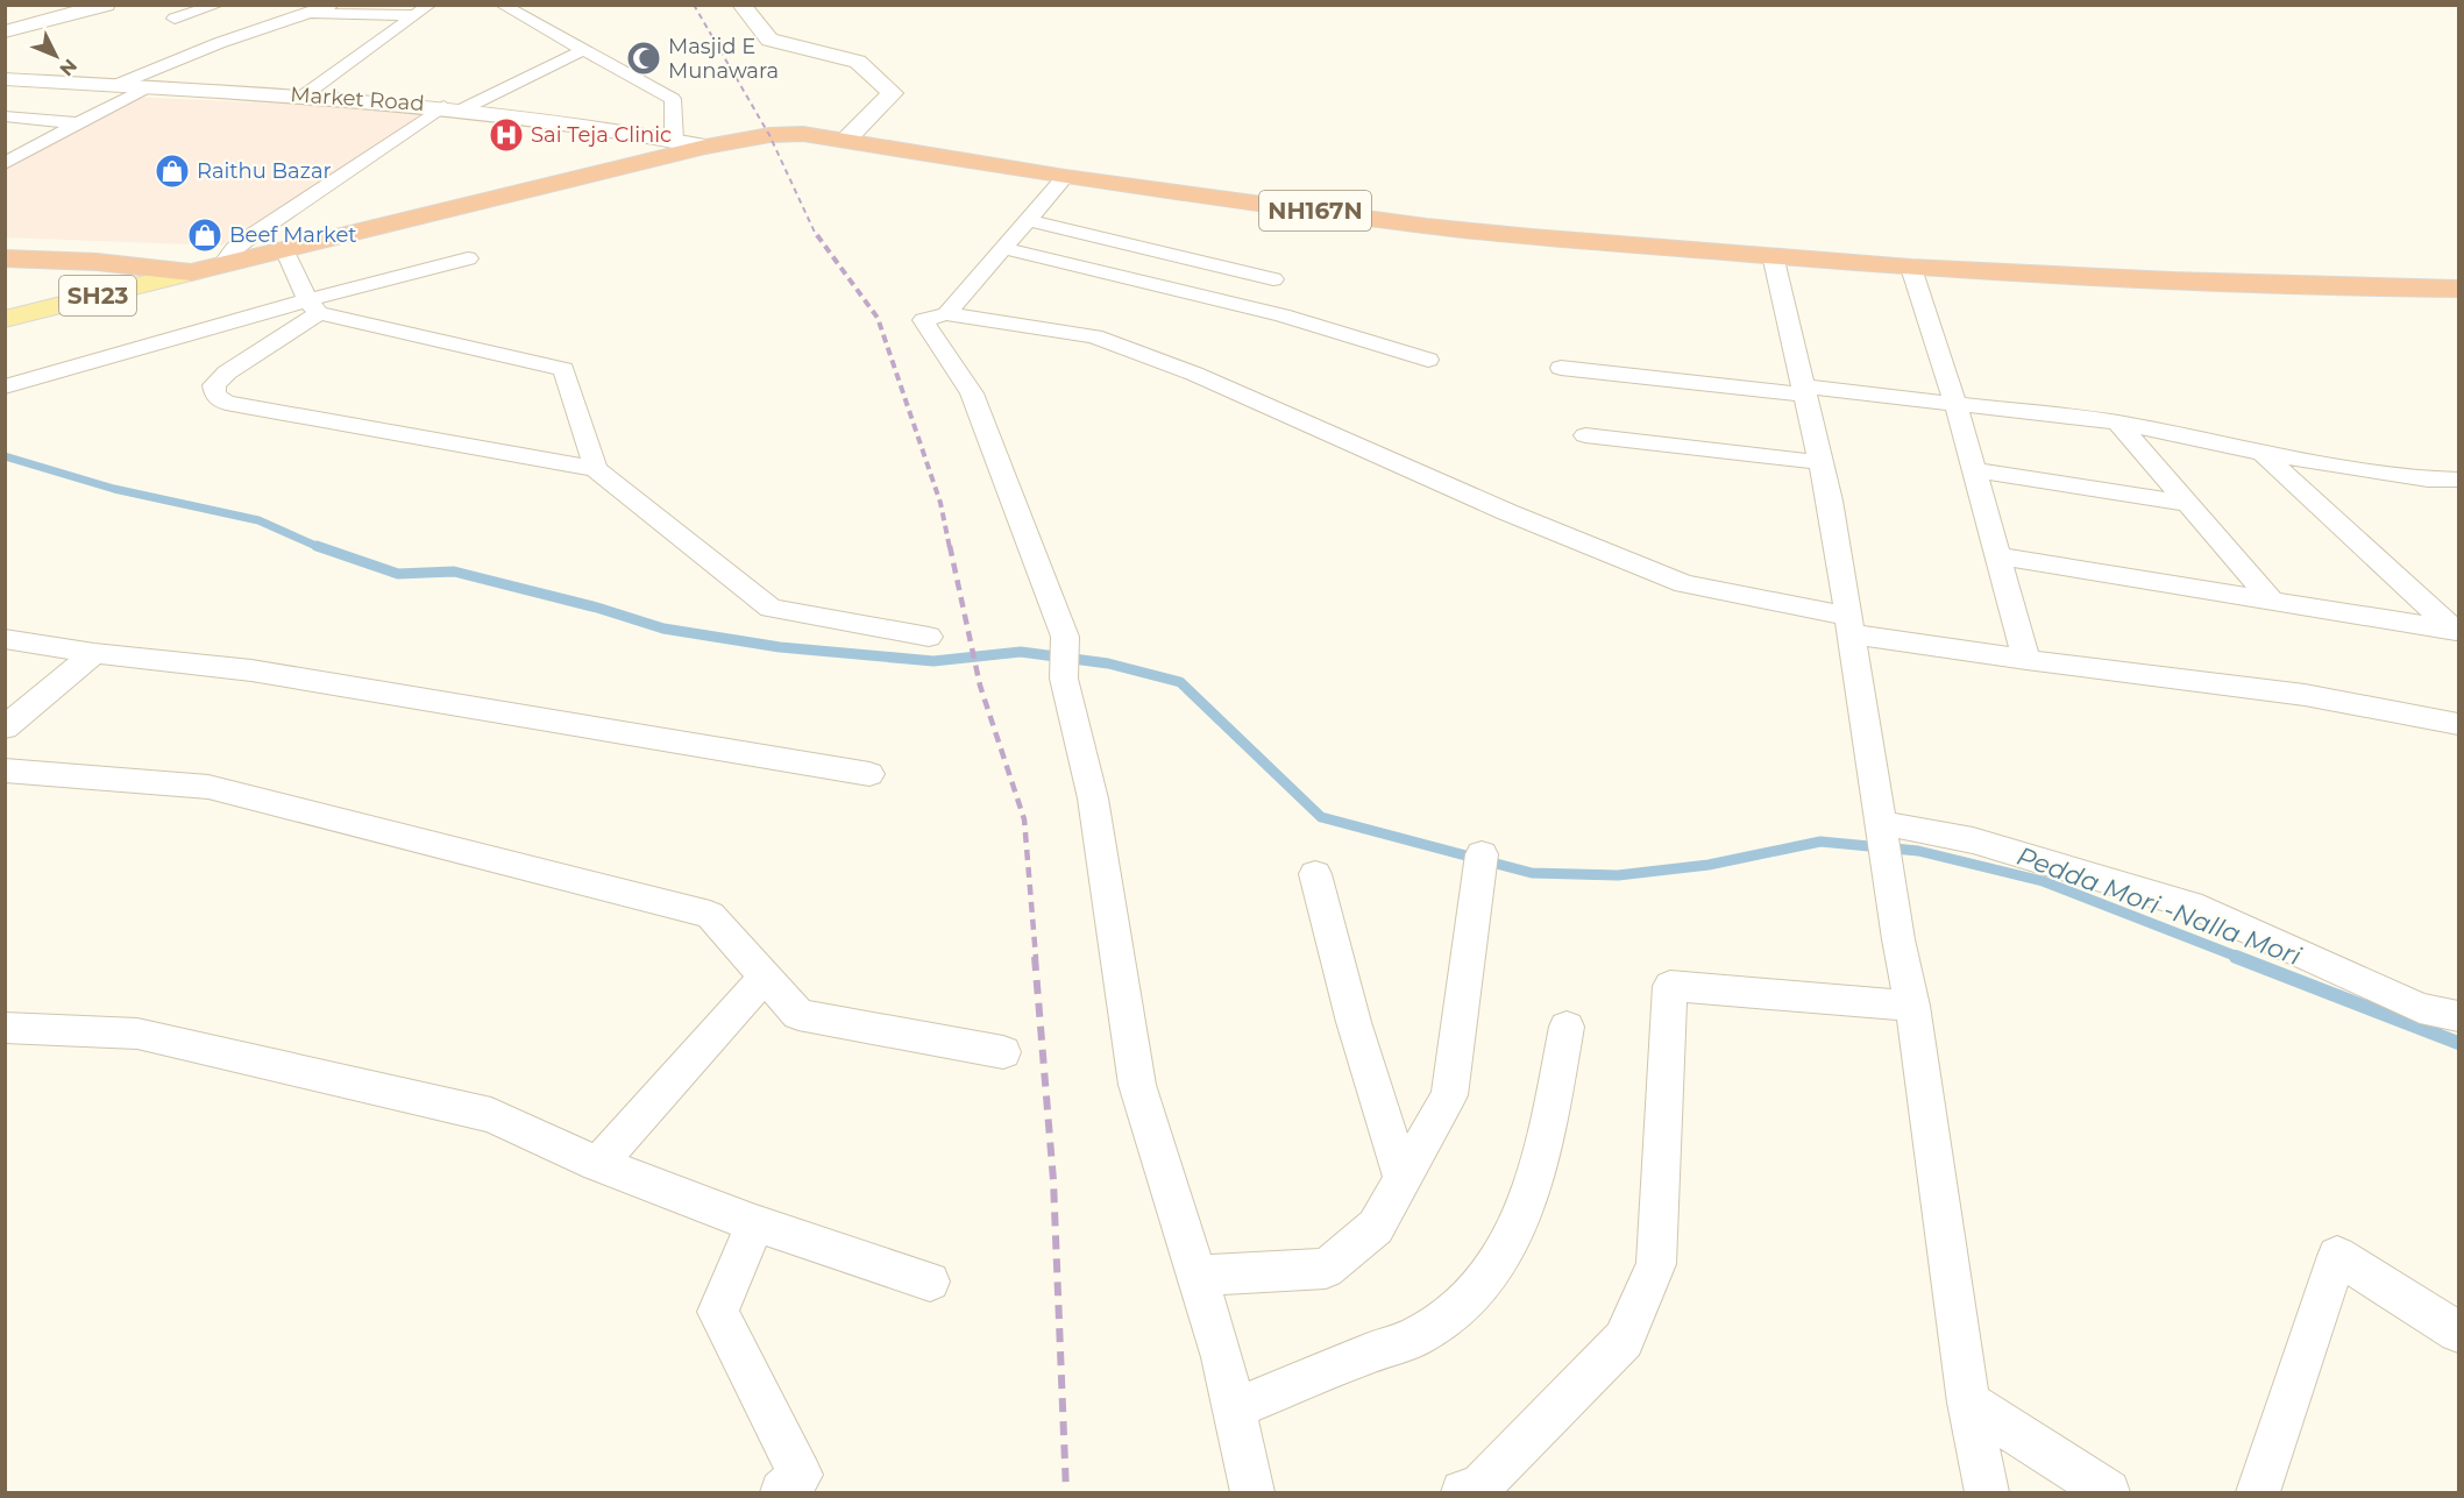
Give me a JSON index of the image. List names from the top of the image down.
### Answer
{
  "streets": {
    "highway": ["NH167N"],
    "main road": ["SH23"],
    "street": ["Market Road"]
  },
  "crossings": [
    ["Market Road", "NH167N"],
    ["NH167N", "SH23"]
  ],
  "water": ["Pedda Mori -Nalla Mori"],
  "places": {
    "mosque": ["Masjid E Munawara"],
    "hospital": ["Sai Teja Clinic"],
    "shop": ["Raithu Bazar", "Beef Market"]
  },
  "north": "bottom right"
}
